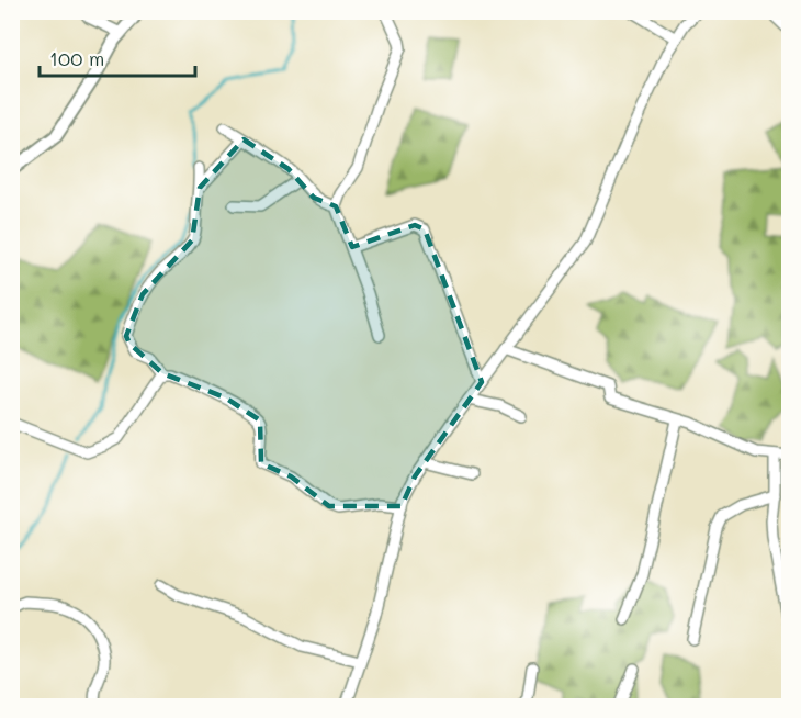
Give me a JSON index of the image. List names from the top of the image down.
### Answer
{
  "scale_bar": "100 m"
}
